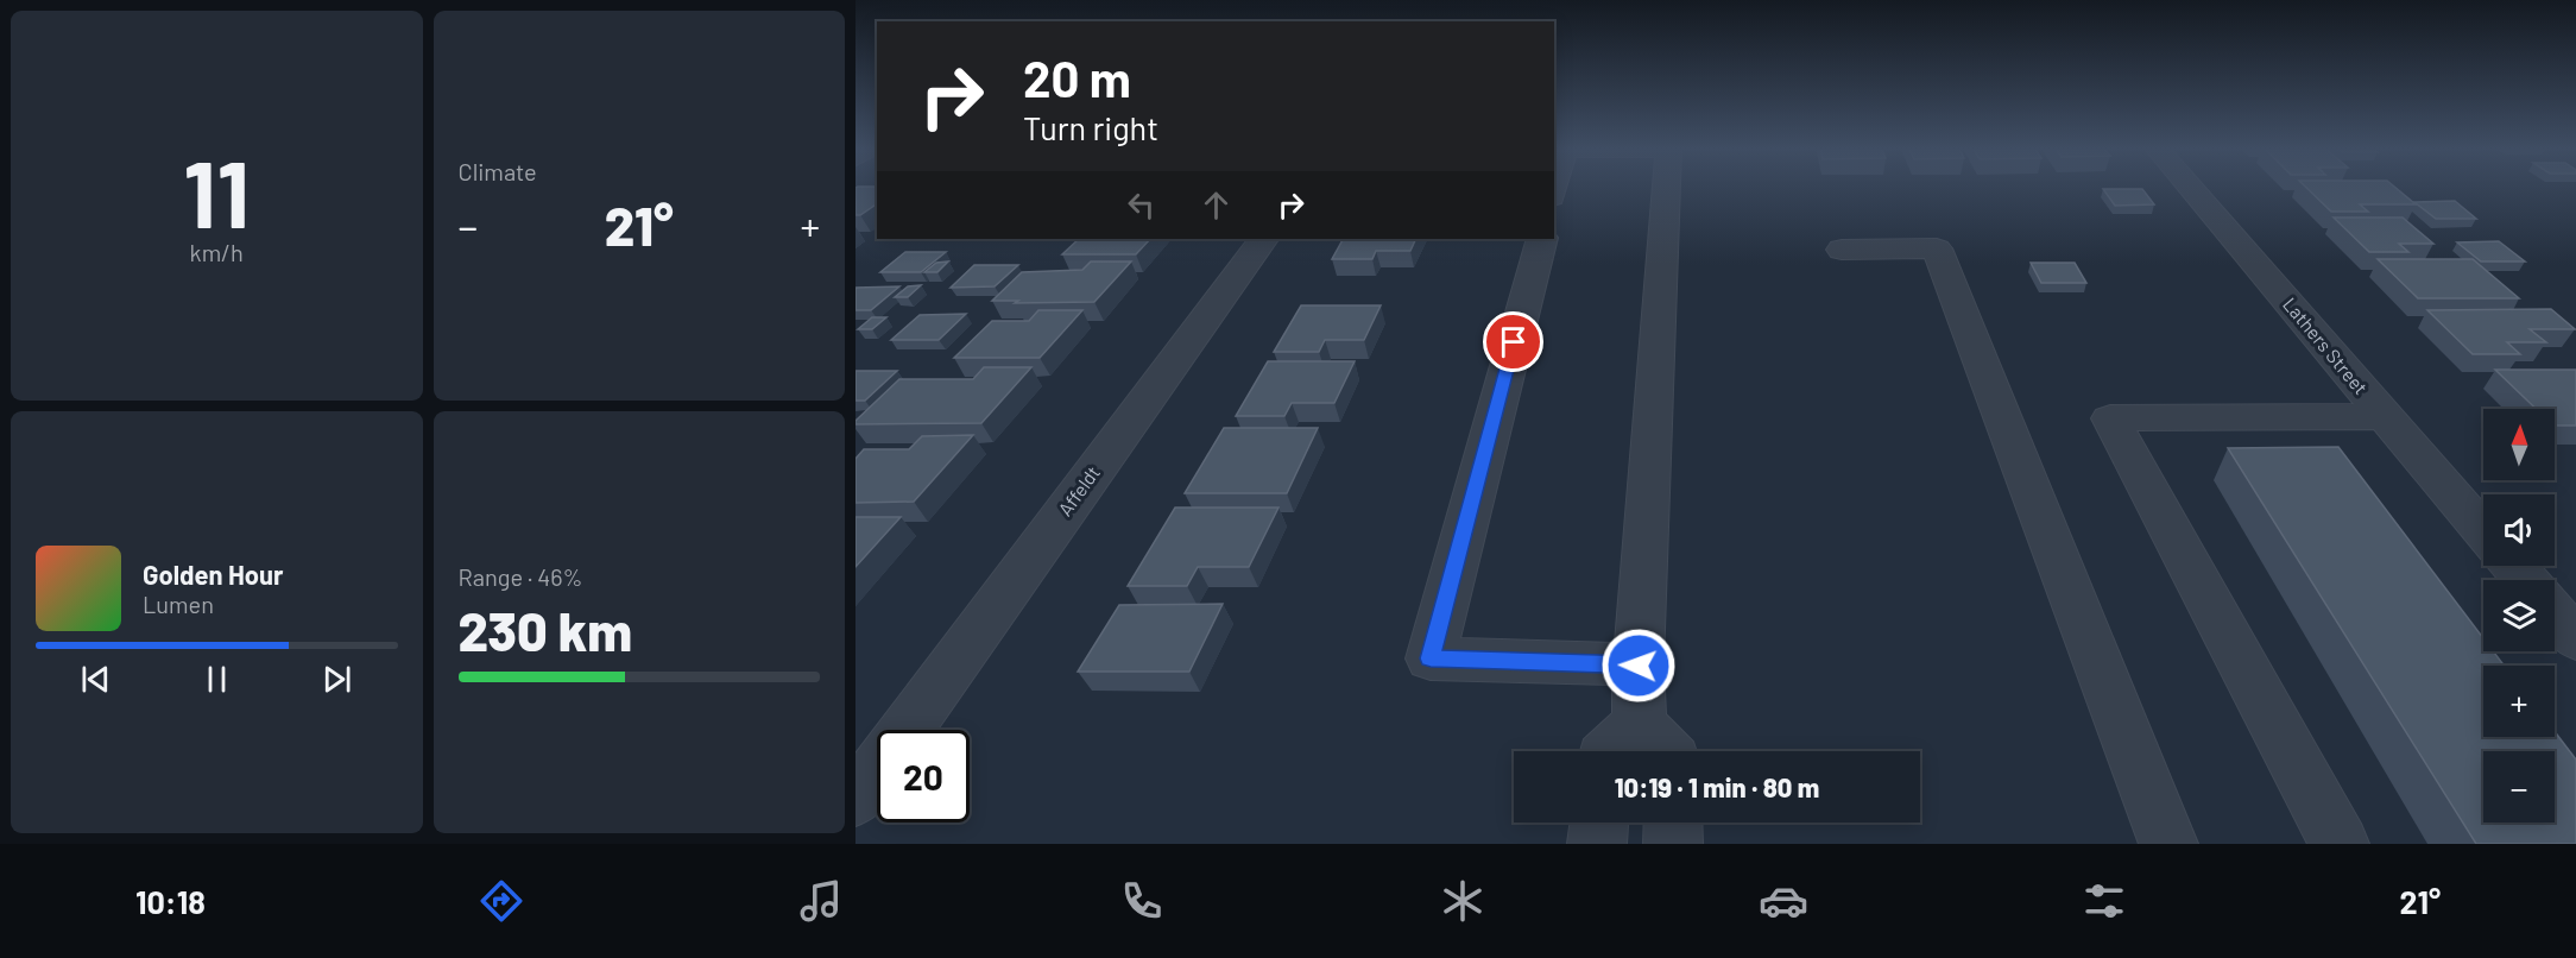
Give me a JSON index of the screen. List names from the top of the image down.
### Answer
{
  "streets": {
    "street": ["Lathers Street", "Affeldt"]
  },
  "north": "top",
  "page": {
    "tile": [
      ["11", "km/h"],
      "Climate",
      ["Range · 46%", "230 km"]
    ],
    "turn": ["20 m", "Turn right"],
    "heat": ["−", "21°", "+"],
    "map_buttons": ["+", "−"],
    "song": ["Golden Hour", "Lumen"],
    "limit": "20",
    "trip": "10:19 · 1 min · 80 m",
    "tabs": ["10:18", "21°"]
  }
}
